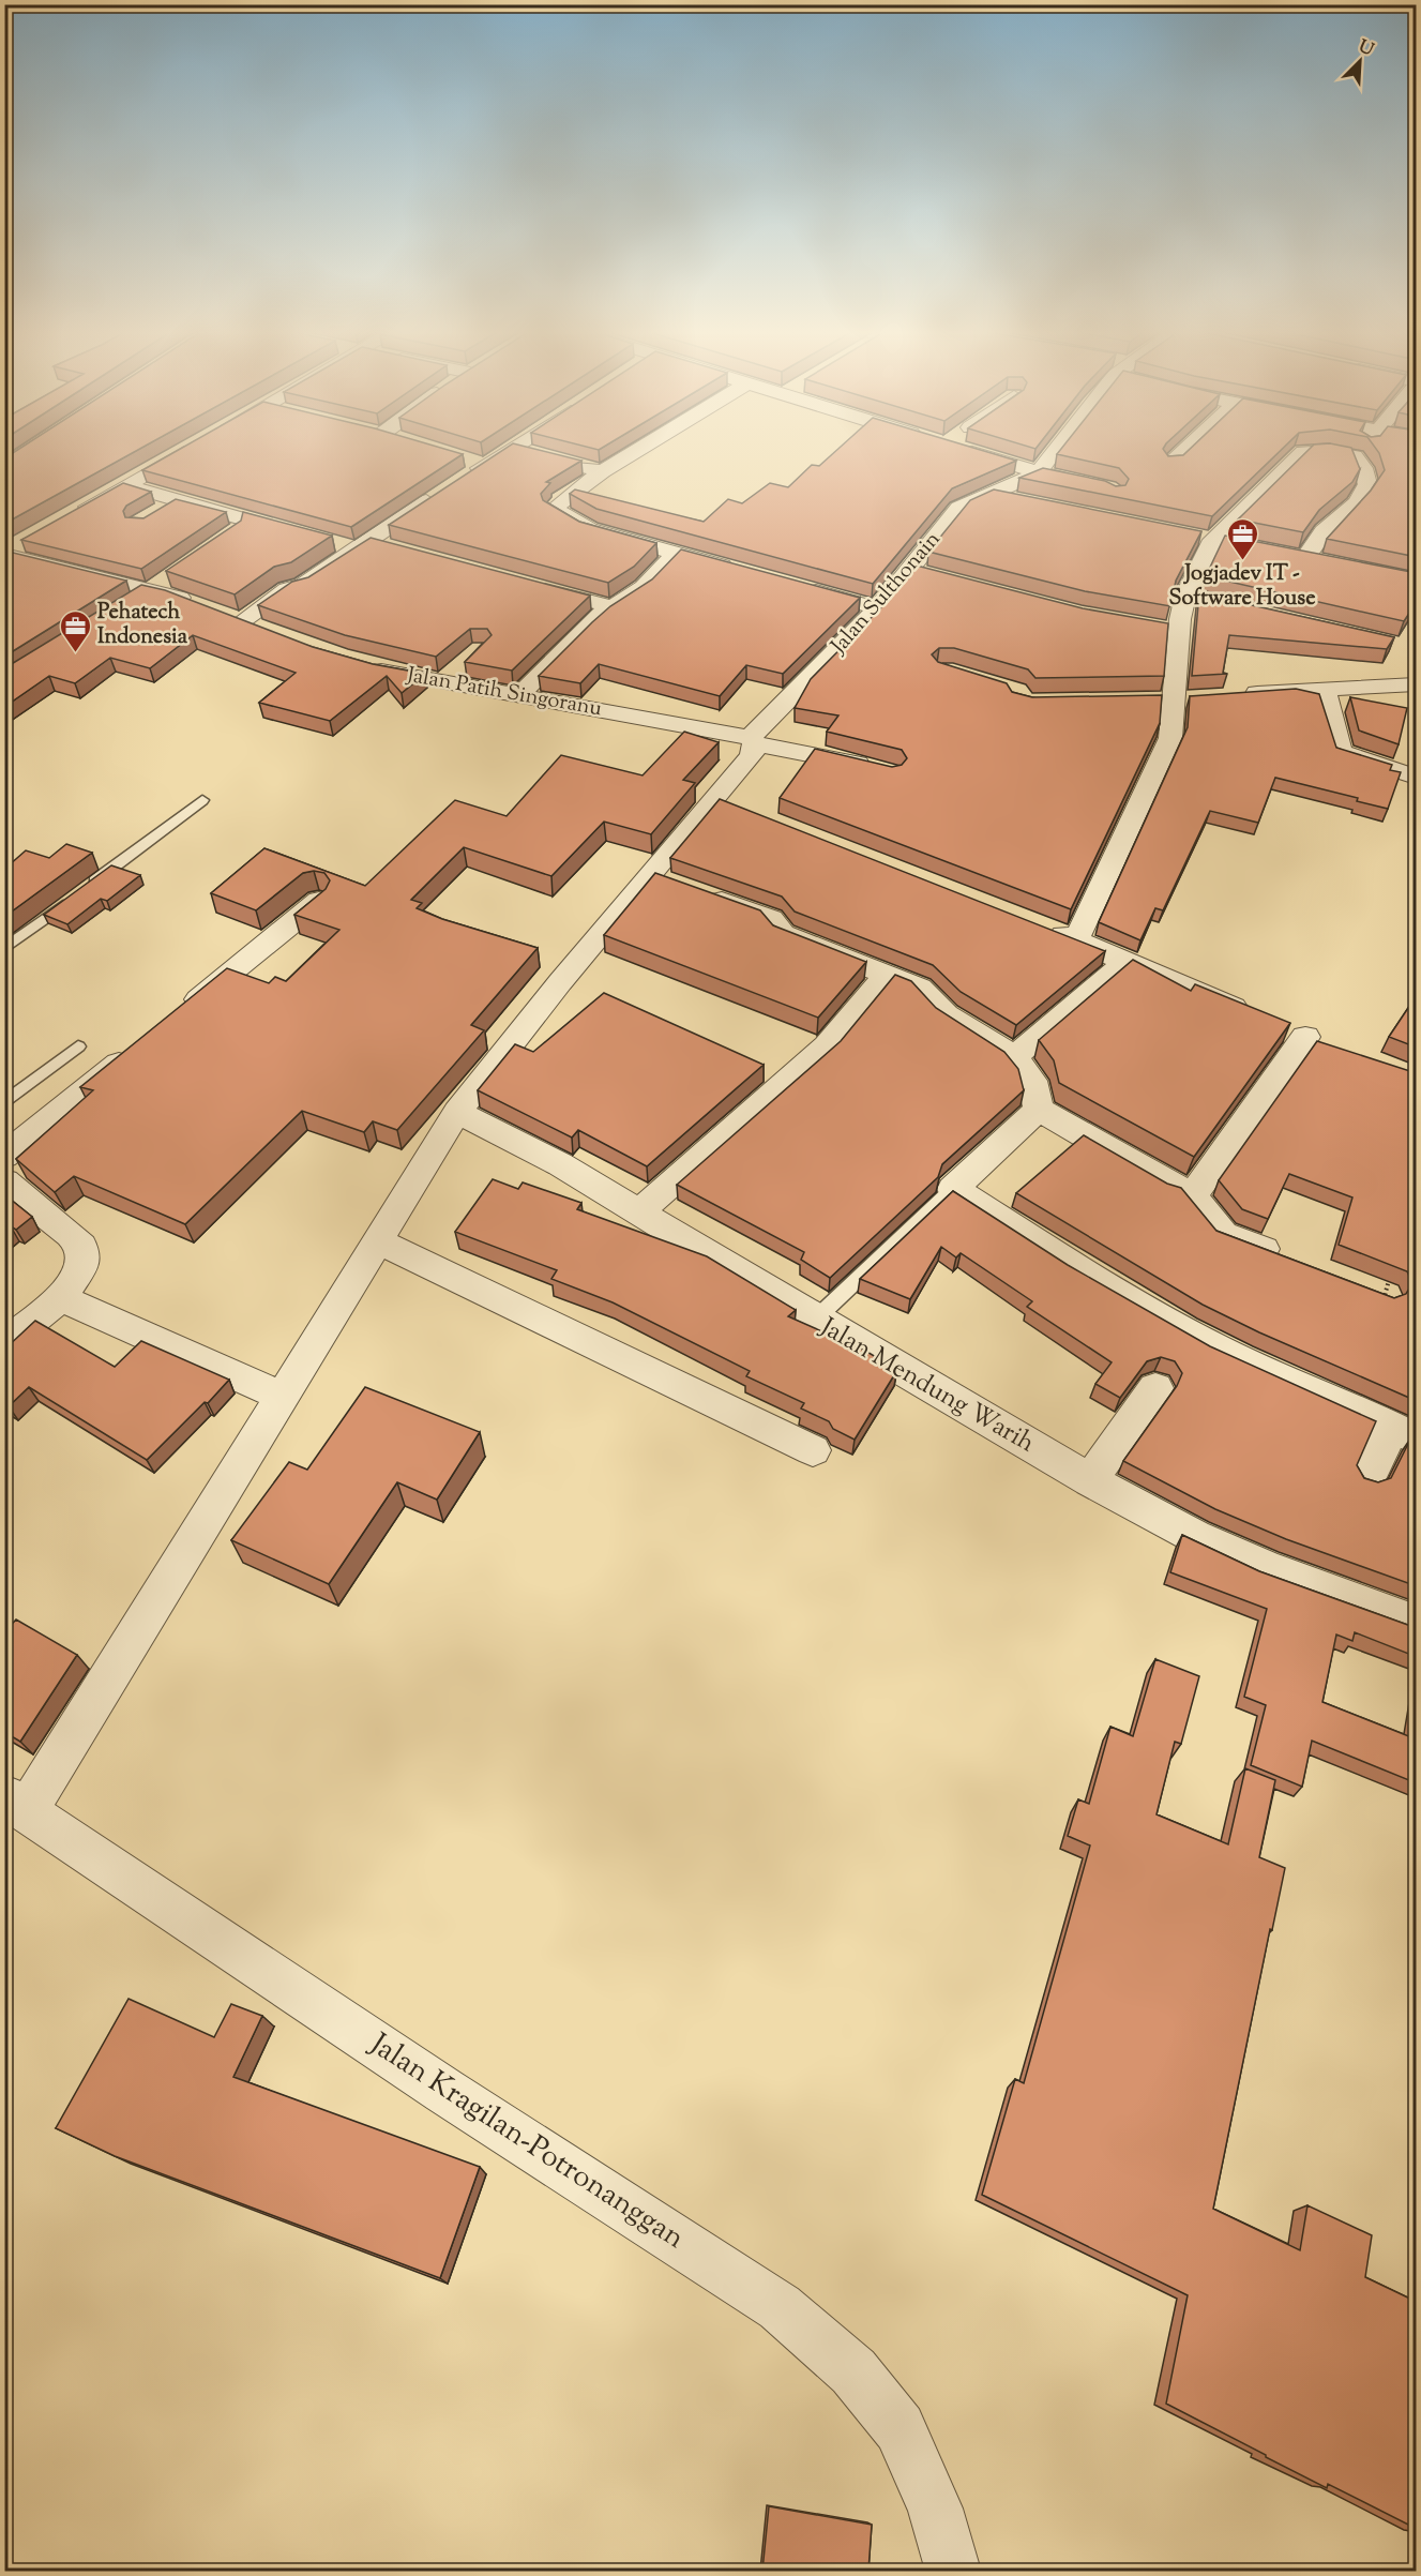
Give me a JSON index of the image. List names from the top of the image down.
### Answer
{
  "streets": {
    "street": [
      "Jalan Sulthonain",
      "Jalan Patih Singoranu",
      "Jalan Mendung Warih",
      "Jalan Kragilan-Potronanggan"
    ]
  },
  "crossings": [
    ["Jalan Sulthonain", "Jalan Patih Singoranu"],
    ["Jalan Sulthonain", "Jalan Mendung Warih"],
    ["Jalan Sulthonain", "Jalan Kragilan-Potronanggan"]
  ],
  "places": {
    "office": ["Jogjadev IT - Software House", "Pehatech Indonesia"]
  },
  "north": "top right"
}
